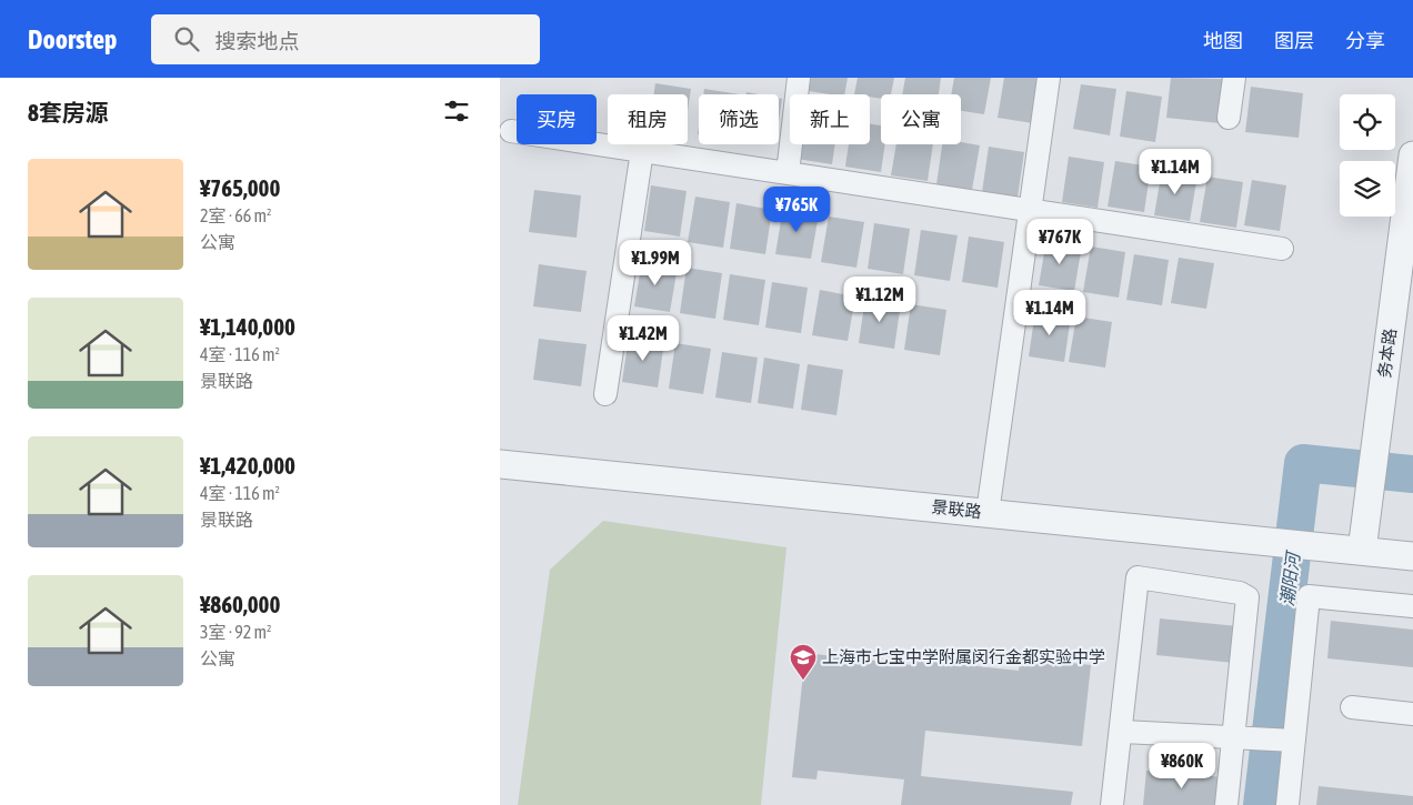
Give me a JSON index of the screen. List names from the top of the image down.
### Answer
{
  "streets": {
    "street": ["务本路", "景联路"]
  },
  "crossings": [
    ["务本路", "景联路"]
  ],
  "water": ["潮阳河"],
  "places": {
    "school or university": ["上海市七宝中学附属闵行金都实验中学"]
  },
  "page": {
    "header": "Doorstep",
    "search": "搜索地点",
    "nav": ["地图", "图层", "分享"],
    "heading": "8套房源",
    "chip": [
      "买房",
      "租房",
      "筛选",
      "新上",
      "公寓"
    ],
    "list": [
      {
        "name": "¥765,000",
        "note": "2室 · 66 m² · 公寓"
      },
      {
        "name": "¥1,140,000",
        "note": "4室 · 116 m² · 景联路"
      },
      {
        "name": "¥1,420,000",
        "note": "4室 · 116 m² · 景联路"
      },
      {
        "name": "¥860,000",
        "note": "3室 · 92 m² · 公寓"
      }
    ],
    "price": [
      "¥1.14M",
      "¥765K",
      "¥767K",
      "¥1.99M",
      "¥1.12M",
      "¥1.14M",
      "¥1.42M",
      "¥860K"
    ]
  }
}
